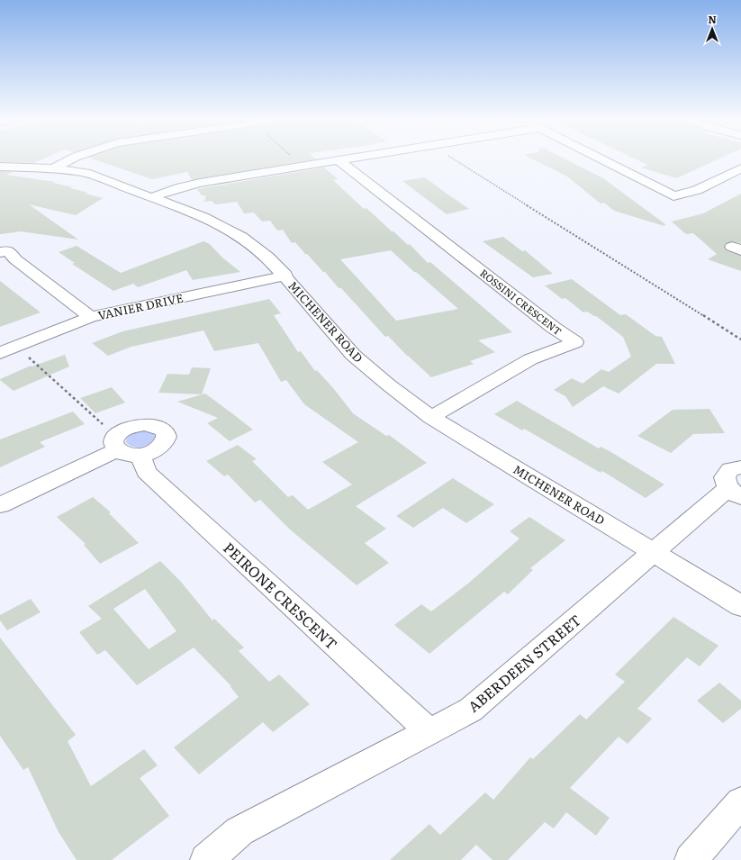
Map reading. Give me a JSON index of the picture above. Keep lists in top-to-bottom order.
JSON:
{
  "streets": {
    "street": [
      "ROSSINI CRESCENT",
      "VANIER DRIVE",
      "MICHENER ROAD",
      "PEIRONE CRESCENT",
      "ABERDEEN STREET"
    ]
  },
  "crossings": [
    ["ROSSINI CRESCENT", "MICHENER ROAD"],
    ["VANIER DRIVE", "MICHENER ROAD"],
    ["MICHENER ROAD", "ABERDEEN STREET"],
    ["PEIRONE CRESCENT", "ABERDEEN STREET"]
  ],
  "north": "top"
}
